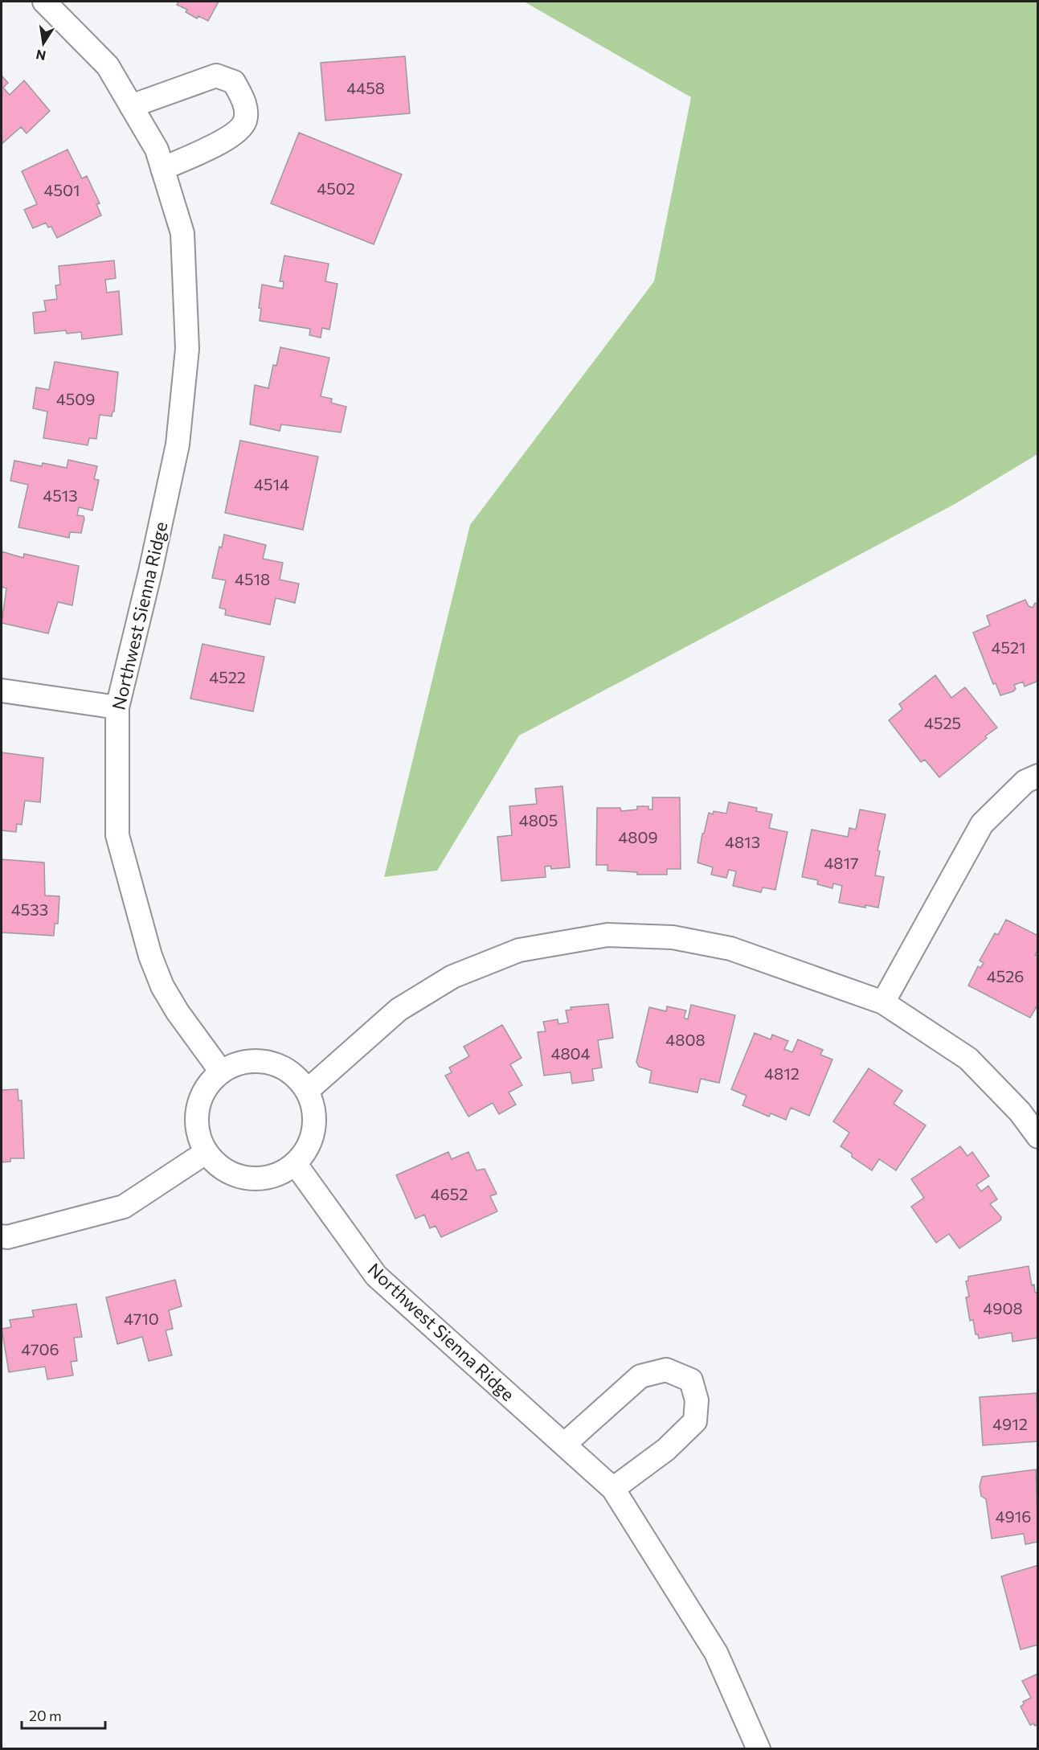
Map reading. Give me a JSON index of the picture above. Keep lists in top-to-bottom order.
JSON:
{
  "streets": {
    "street": ["Northwest Sienna Ridge"]
  },
  "house_numbers": [
    "4458",
    "4502",
    "4501",
    "4509",
    "4514",
    "4513",
    "4518",
    "4521",
    "4522",
    "4525",
    "4805",
    "4809",
    "4813",
    "4817",
    "4533",
    "4526",
    "4808",
    "4804",
    "4812",
    "4652",
    "4908",
    "4710",
    "4706",
    "4912",
    "4916"
  ],
  "scale_bar": "20 m",
  "north": "bottom"
}
